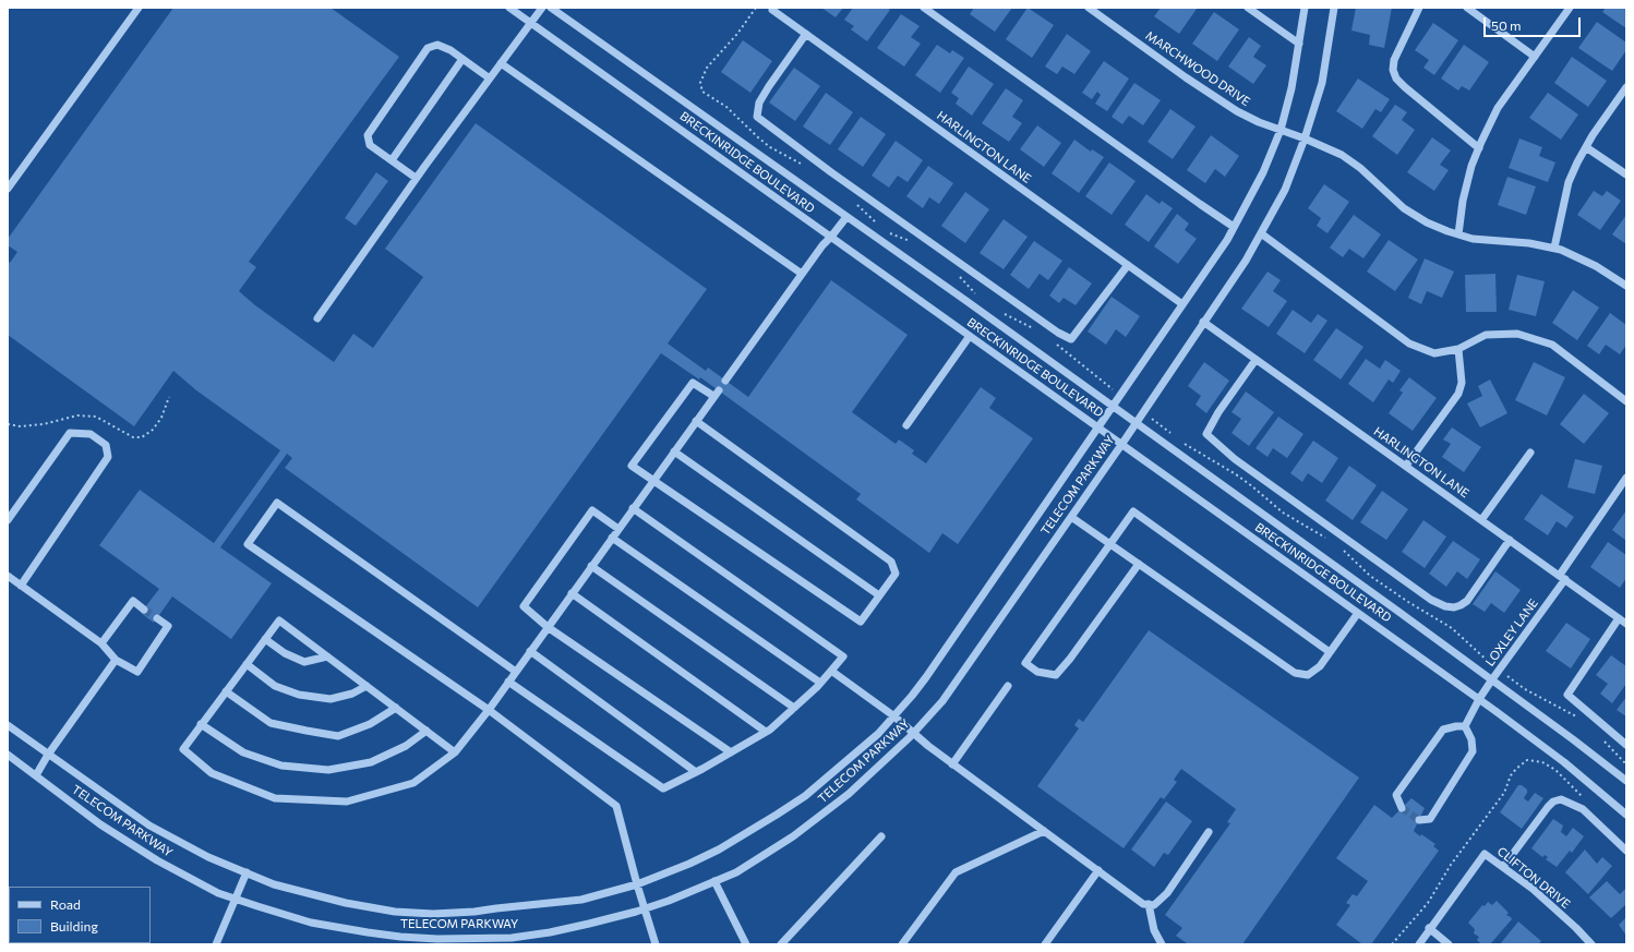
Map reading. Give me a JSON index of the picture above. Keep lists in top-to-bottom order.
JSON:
{
  "streets": {
    "street": [
      "MARCHWOOD DRIVE",
      "HARLINGTON LANE",
      "BRECKINRIDGE BOULEVARD",
      "TELECOM PARKWAY",
      "LOXLEY LANE",
      "CLIFTON DRIVE"
    ]
  },
  "crossings": [
    ["MARCHWOOD DRIVE", "TELECOM PARKWAY"],
    ["HARLINGTON LANE", "TELECOM PARKWAY"],
    ["HARLINGTON LANE", "LOXLEY LANE"],
    ["BRECKINRIDGE BOULEVARD", "TELECOM PARKWAY"],
    ["BRECKINRIDGE BOULEVARD", "LOXLEY LANE"]
  ],
  "legend": ["Road", "Building"],
  "scale_bar": "50 m"
}
